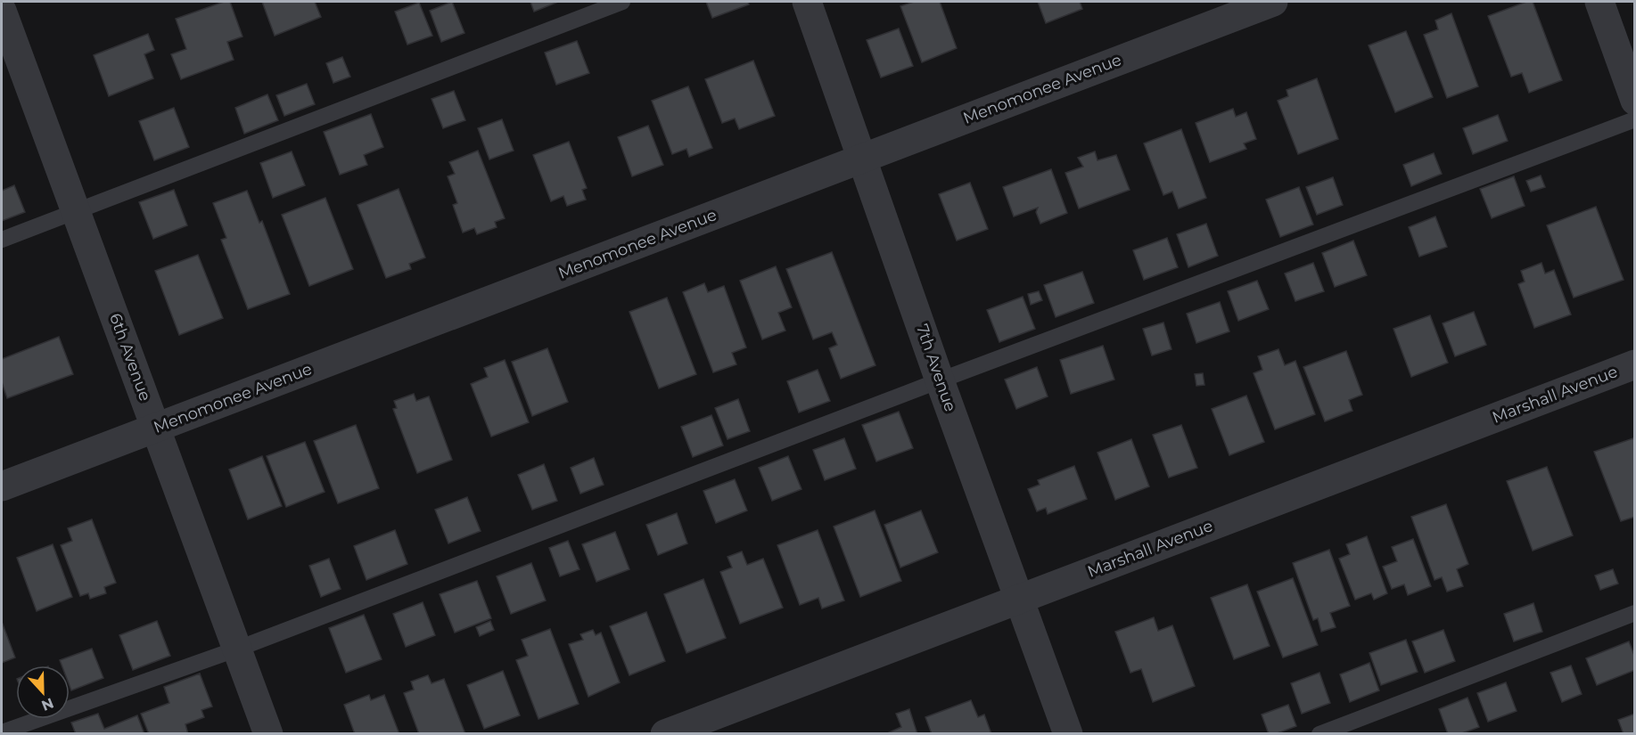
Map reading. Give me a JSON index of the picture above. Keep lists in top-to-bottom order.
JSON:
{
  "streets": {
    "street": [
      "Menomonee Avenue",
      "6th Avenue",
      "7th Avenue",
      "Marshall Avenue"
    ]
  },
  "crossings": [
    ["Menomonee Avenue", "6th Avenue"],
    ["Menomonee Avenue", "7th Avenue"],
    ["7th Avenue", "Marshall Avenue"]
  ],
  "north": "bottom"
}
